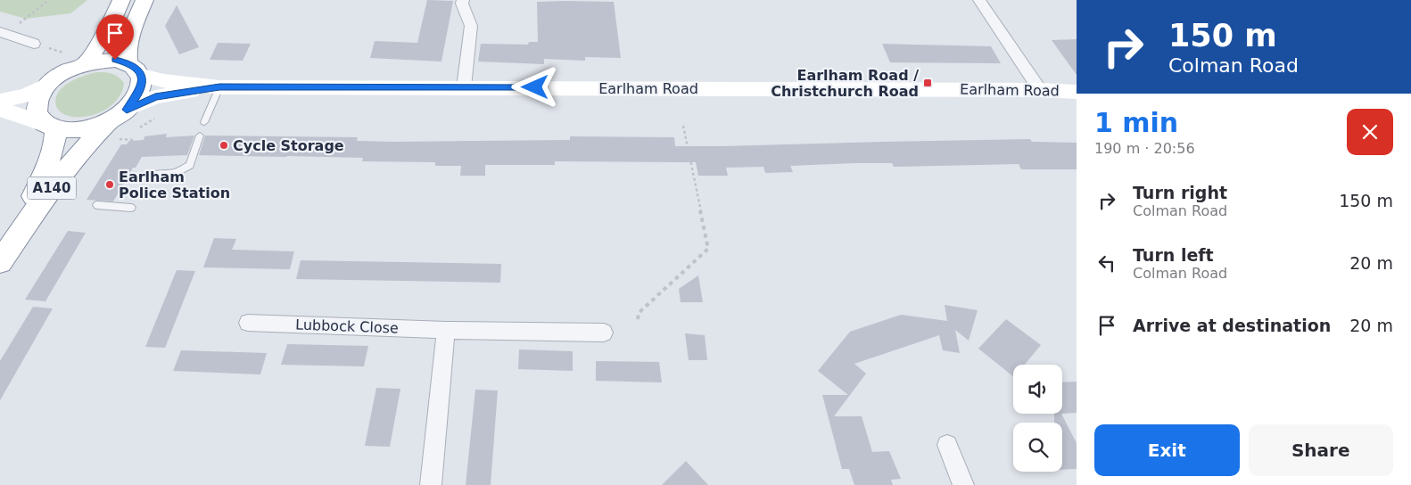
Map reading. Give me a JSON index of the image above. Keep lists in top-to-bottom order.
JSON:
{
  "streets": {
    "highway": ["A140"],
    "main road": ["Earlham Road"],
    "street": ["Lubbock Close"]
  },
  "crossings": [
    ["Earlham Road", "A140"]
  ],
  "places": {
    "transit": ["Earlham Road / Christchurch Road"],
    "other": ["Cycle Storage", "Earlham Police Station"]
  },
  "page": {
    "turn": ["150 m", "Colman Road"],
    "heading": ["1 min", "190 m · 20:56"],
    "list": [
      {
        "name": "Turn right",
        "note": "Colman Road",
        "value": "150 m"
      },
      {
        "name": "Turn left",
        "note": "Colman Road",
        "value": "20 m"
      },
      {
        "name": "Arrive at destination",
        "value": "20 m"
      }
    ],
    "buttons": ["Exit", "Share"]
  }
}
